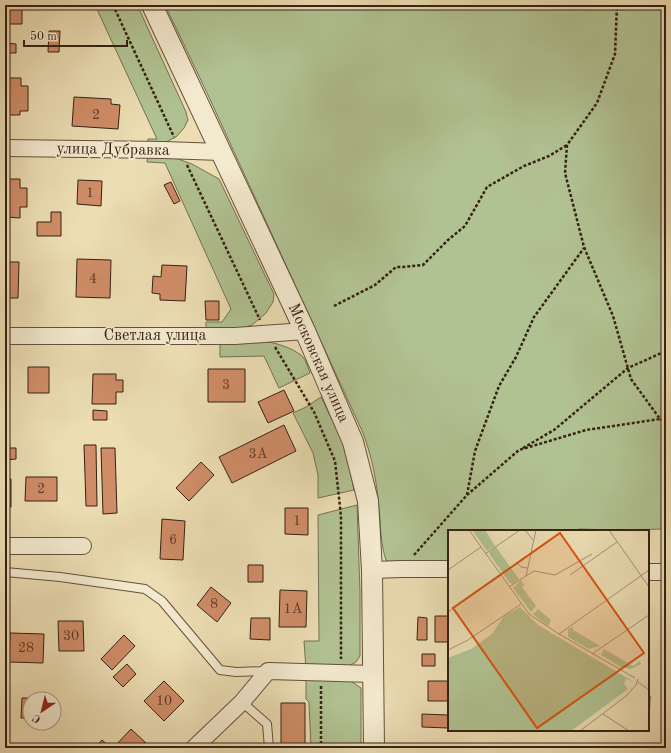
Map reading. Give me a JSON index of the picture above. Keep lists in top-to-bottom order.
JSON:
{
  "streets": {
    "street": ["улица Дубравка", "Светлая улица", "Московская улица"]
  },
  "crossings": [
    ["улица Дубравка", "Московская улица"],
    ["Светлая улица", "Московская улица"]
  ],
  "house_numbers": [
    "2",
    "1",
    "4",
    "3",
    "3А",
    "2",
    "1",
    "6",
    "8",
    "1А",
    "30",
    "28",
    "10"
  ],
  "scale_bar": "50 m",
  "north": "bottom left"
}
